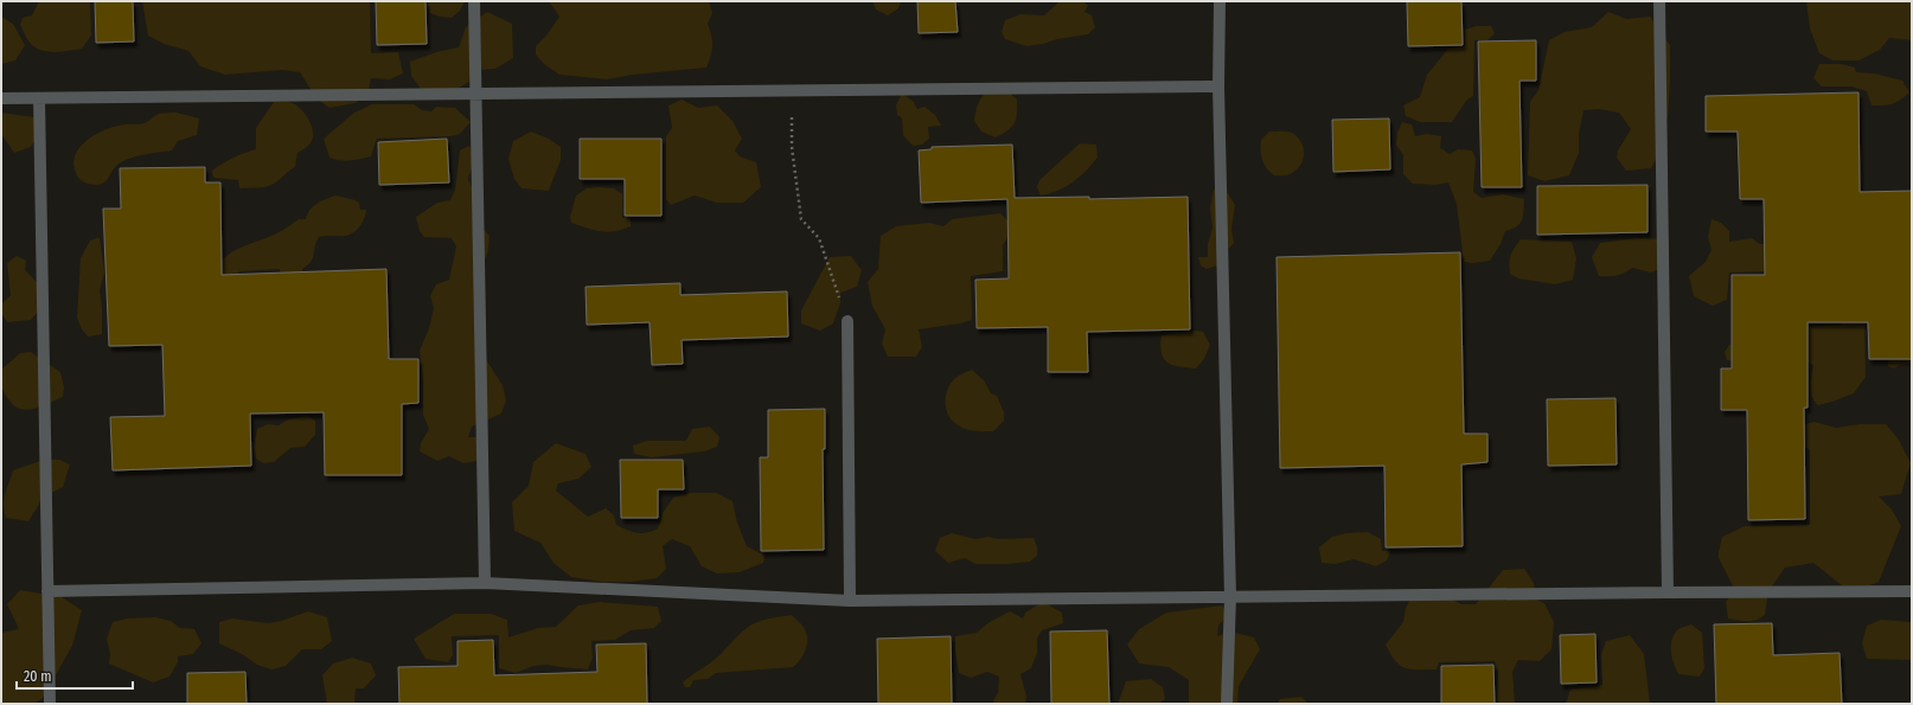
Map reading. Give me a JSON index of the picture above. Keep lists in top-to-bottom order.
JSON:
{
  "scale_bar": "20 m"
}
